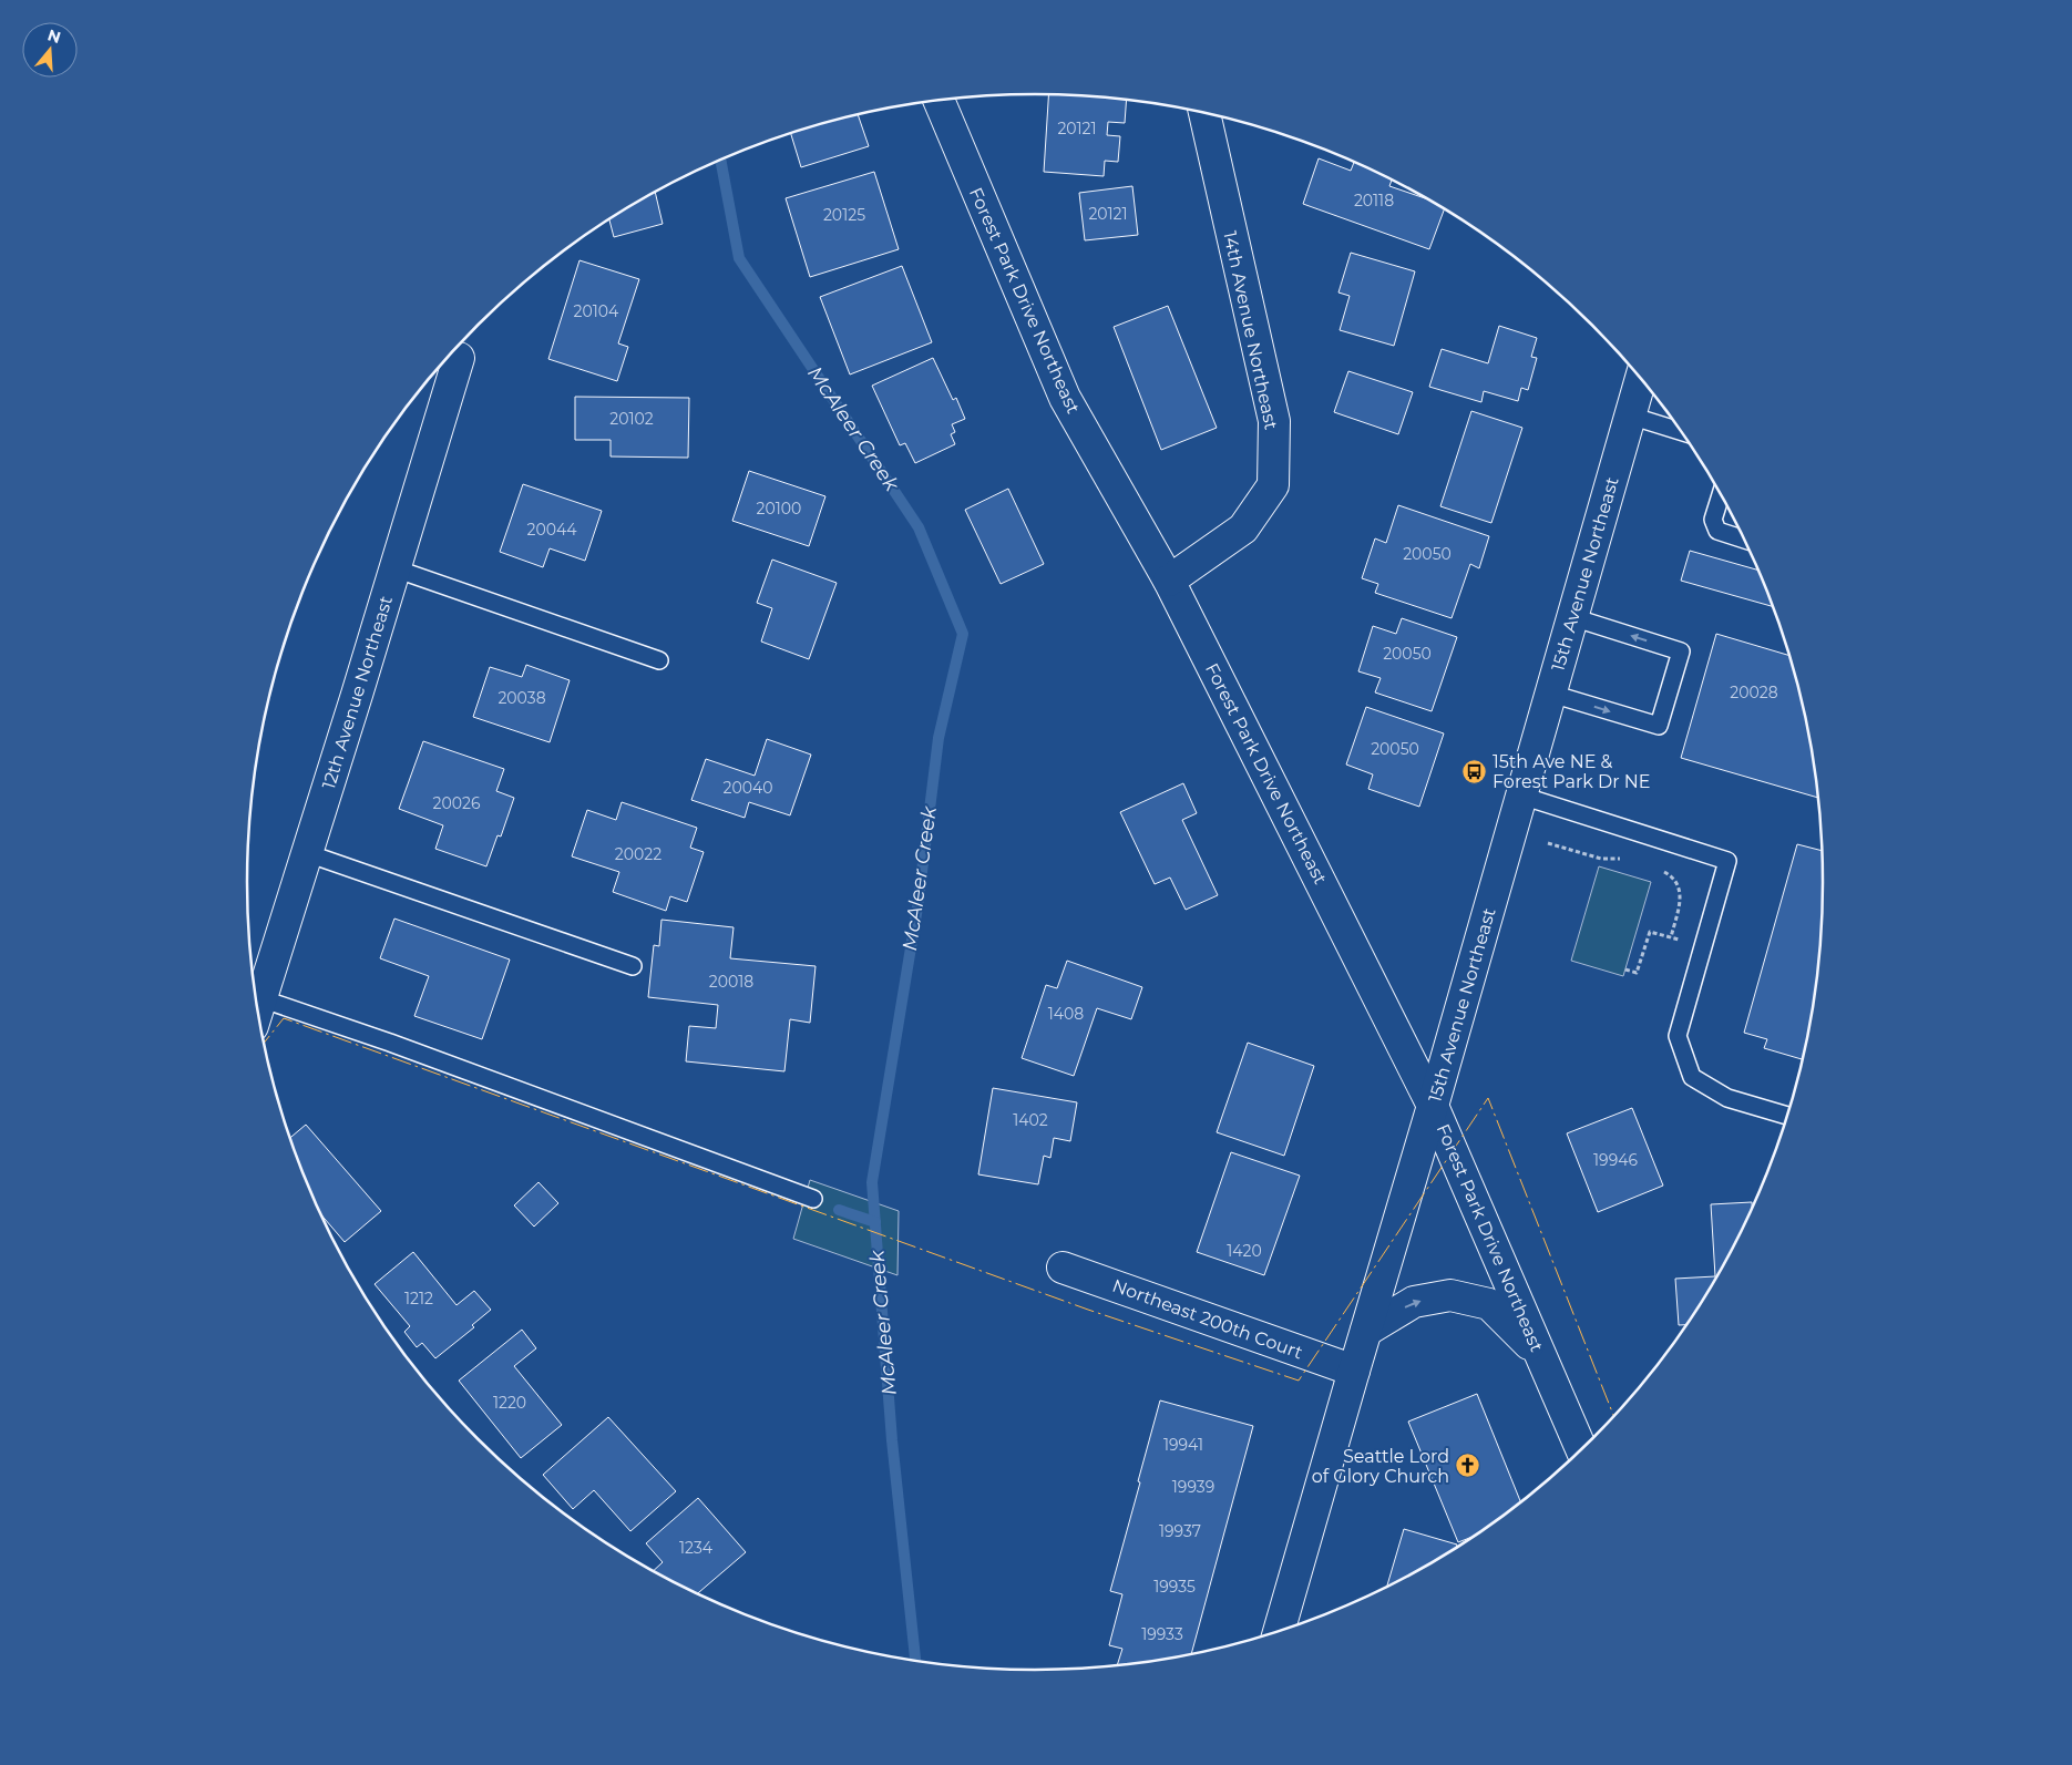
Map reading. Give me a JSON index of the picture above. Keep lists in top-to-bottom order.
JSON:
{
  "streets": {
    "street": [
      "Forest Park Drive Northeast",
      "14th Avenue Northeast",
      "15th Avenue Northeast",
      "12th Avenue Northeast",
      "Northeast 200th Court"
    ]
  },
  "crossings": [
    ["Forest Park Drive Northeast", "14th Avenue Northeast"],
    ["Forest Park Drive Northeast", "15th Avenue Northeast"],
    ["15th Avenue Northeast", "Northeast 200th Court"]
  ],
  "water": ["McAleer Creek"],
  "places": {
    "bus stop": ["15th Ave NE & Forest Park Dr NE"],
    "church": ["Seattle Lord of Glory Church"]
  },
  "house_numbers": [
    "20121",
    "20118",
    "20121",
    "20125",
    "20104",
    "20102",
    "20100",
    "20044",
    "20050",
    "20050",
    "20028",
    "20038",
    "20050",
    "20040",
    "20026",
    "20022",
    "20018",
    "1408",
    "1402",
    "19946",
    "1420",
    "1212",
    "1220",
    "19941",
    "19939",
    "19937",
    "1234",
    "19935",
    "19933"
  ],
  "north": "top"
}
